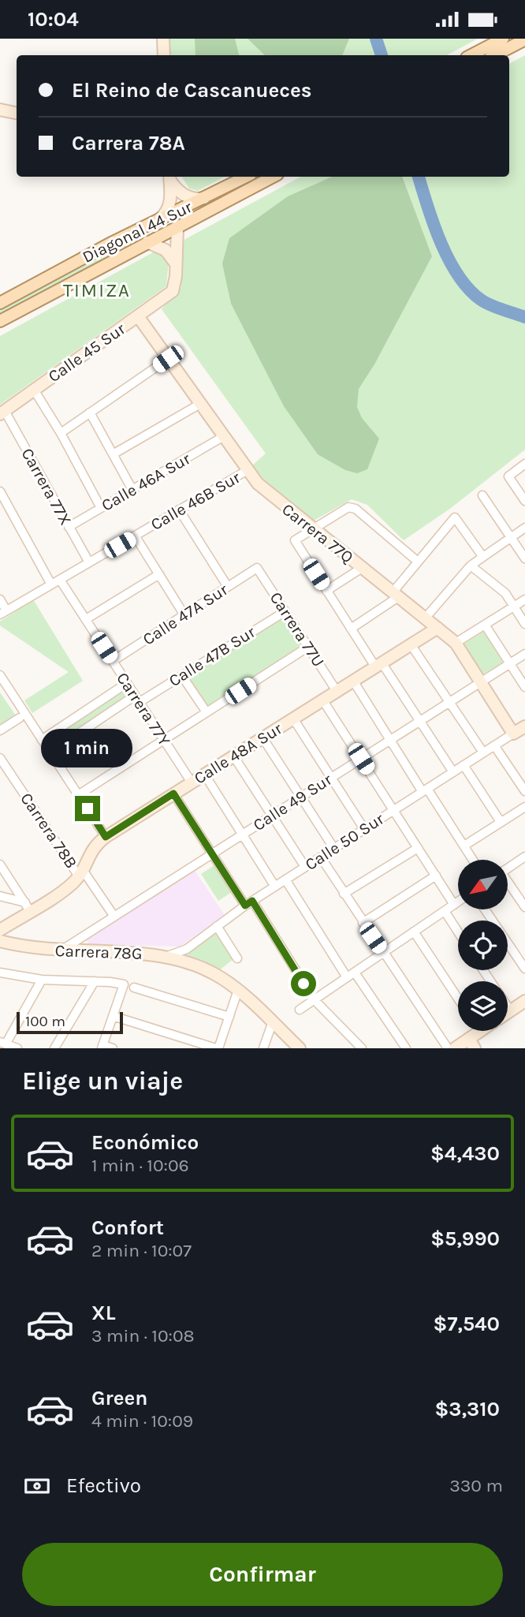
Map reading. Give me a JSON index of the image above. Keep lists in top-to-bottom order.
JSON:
{
  "streets": {
    "main road": ["Diagonal 44 Sur"],
    "street": [
      "Calle 45 Sur",
      "Calle 46A Sur",
      "Carrera 77X",
      "Calle 46B Sur",
      "Carrera 77Q",
      "Calle 47A Sur",
      "Carrera 77U",
      "Calle 47B Sur",
      "Carrera 77Y",
      "Calle 48A Sur",
      "Calle 49 Sur",
      "Carrera 78B",
      "Calle 50 Sur",
      "Carrera 78G"
    ]
  },
  "crossings": [
    ["Calle 45 Sur", "Carrera 77X"],
    ["Calle 45 Sur", "Carrera 77Q"],
    ["Calle 46A Sur", "Carrera 77X"],
    ["Calle 46A Sur", "Carrera 77Q"],
    ["Carrera 77X", "Calle 46B Sur"],
    ["Calle 46B Sur", "Carrera 77Q"],
    ["Calle 46B Sur", "Carrera 77Y"],
    ["Carrera 77Q", "Calle 48A Sur"],
    ["Carrera 77Q", "Calle 49 Sur"],
    ["Carrera 77Q", "Calle 50 Sur"],
    ["Calle 47A Sur", "Carrera 77U"],
    ["Calle 47A Sur", "Carrera 77Y"],
    ["Carrera 77U", "Calle 47B Sur"],
    ["Carrera 77U", "Calle 48A Sur"],
    ["Calle 47B Sur", "Carrera 77Y"],
    ["Carrera 77Y", "Calle 48A Sur"],
    ["Calle 48A Sur", "Carrera 78B"],
    ["Calle 49 Sur", "Carrera 78B"],
    ["Calle 49 Sur", "Carrera 78G"],
    ["Calle 50 Sur", "Carrera 78G"]
  ],
  "districts": ["TIMIZA"],
  "scale_bar": "100 m",
  "north": "bottom left",
  "page": {
    "status": "10:04",
    "banner": ["El Reino de Cascanueces", "Carrera 78A"],
    "bubble": "1 min",
    "scale": "100 m",
    "heading": "Elige un viaje",
    "list": [
      {
        "name": "Económico",
        "note": "1 min · 10:06",
        "value": "$4,430"
      },
      {
        "name": "Confort",
        "note": "2 min · 10:07",
        "value": "$5,990"
      },
      {
        "name": "XL",
        "note": "3 min · 10:08",
        "value": "$7,540"
      },
      {
        "name": "Green",
        "note": "4 min · 10:09",
        "value": "$3,310"
      }
    ],
    "pay": ["Efectivo", "330 m"],
    "buttons": "Confirmar"
  }
}
